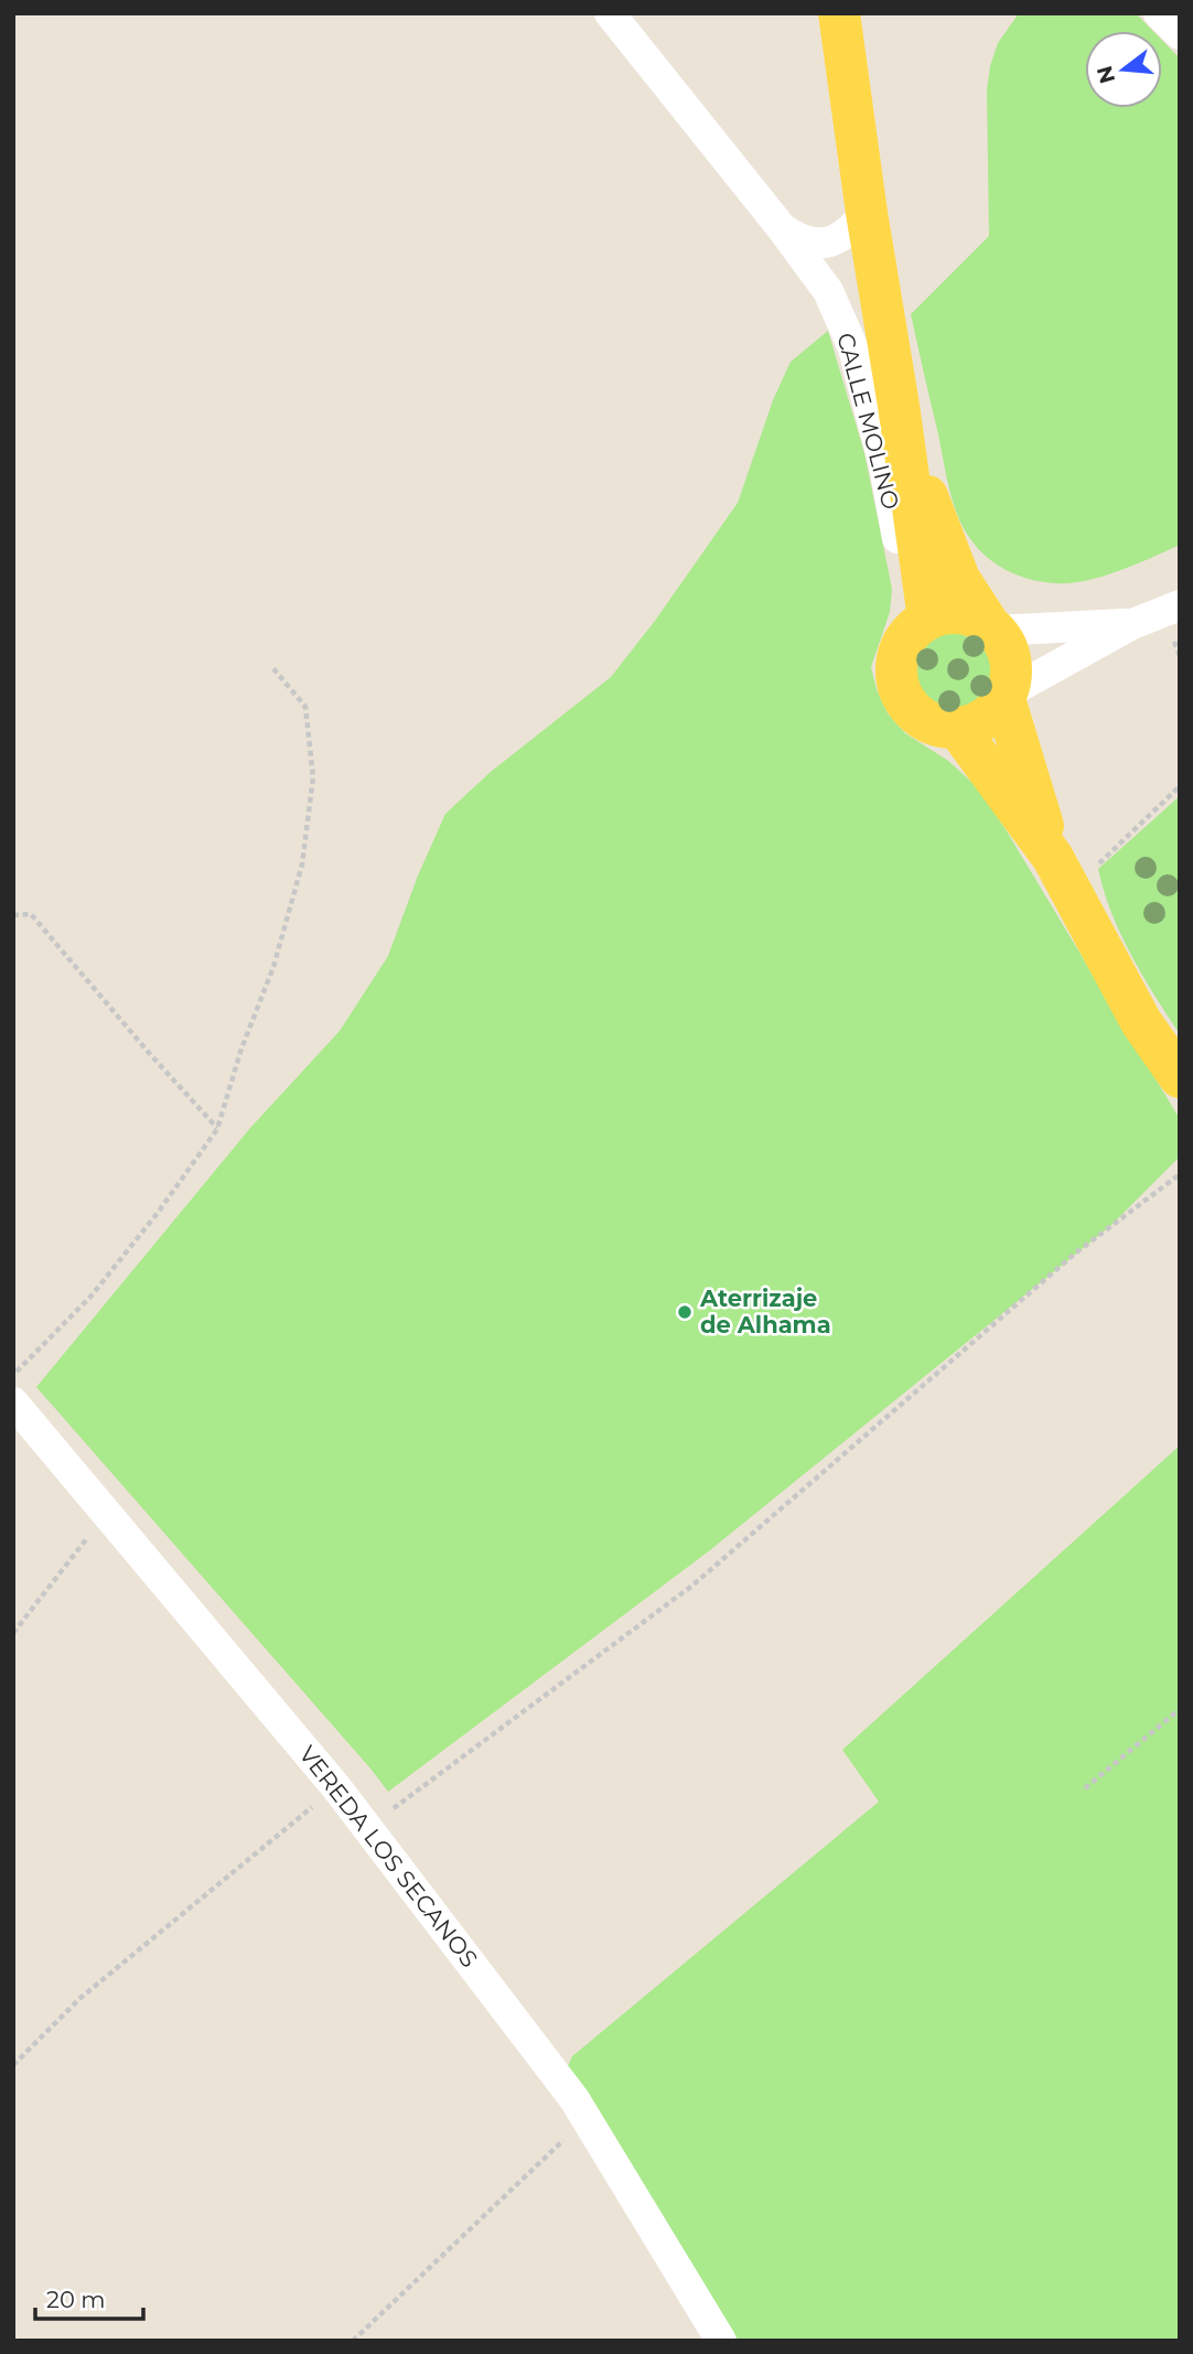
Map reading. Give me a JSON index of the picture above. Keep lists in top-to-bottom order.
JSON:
{
  "streets": {
    "street": ["CALLE MOLINO", "VEREDA LOS SECANOS"]
  },
  "places": ["Aterrizaje de Alhama"],
  "scale_bar": "20 m",
  "north": "left"
}
